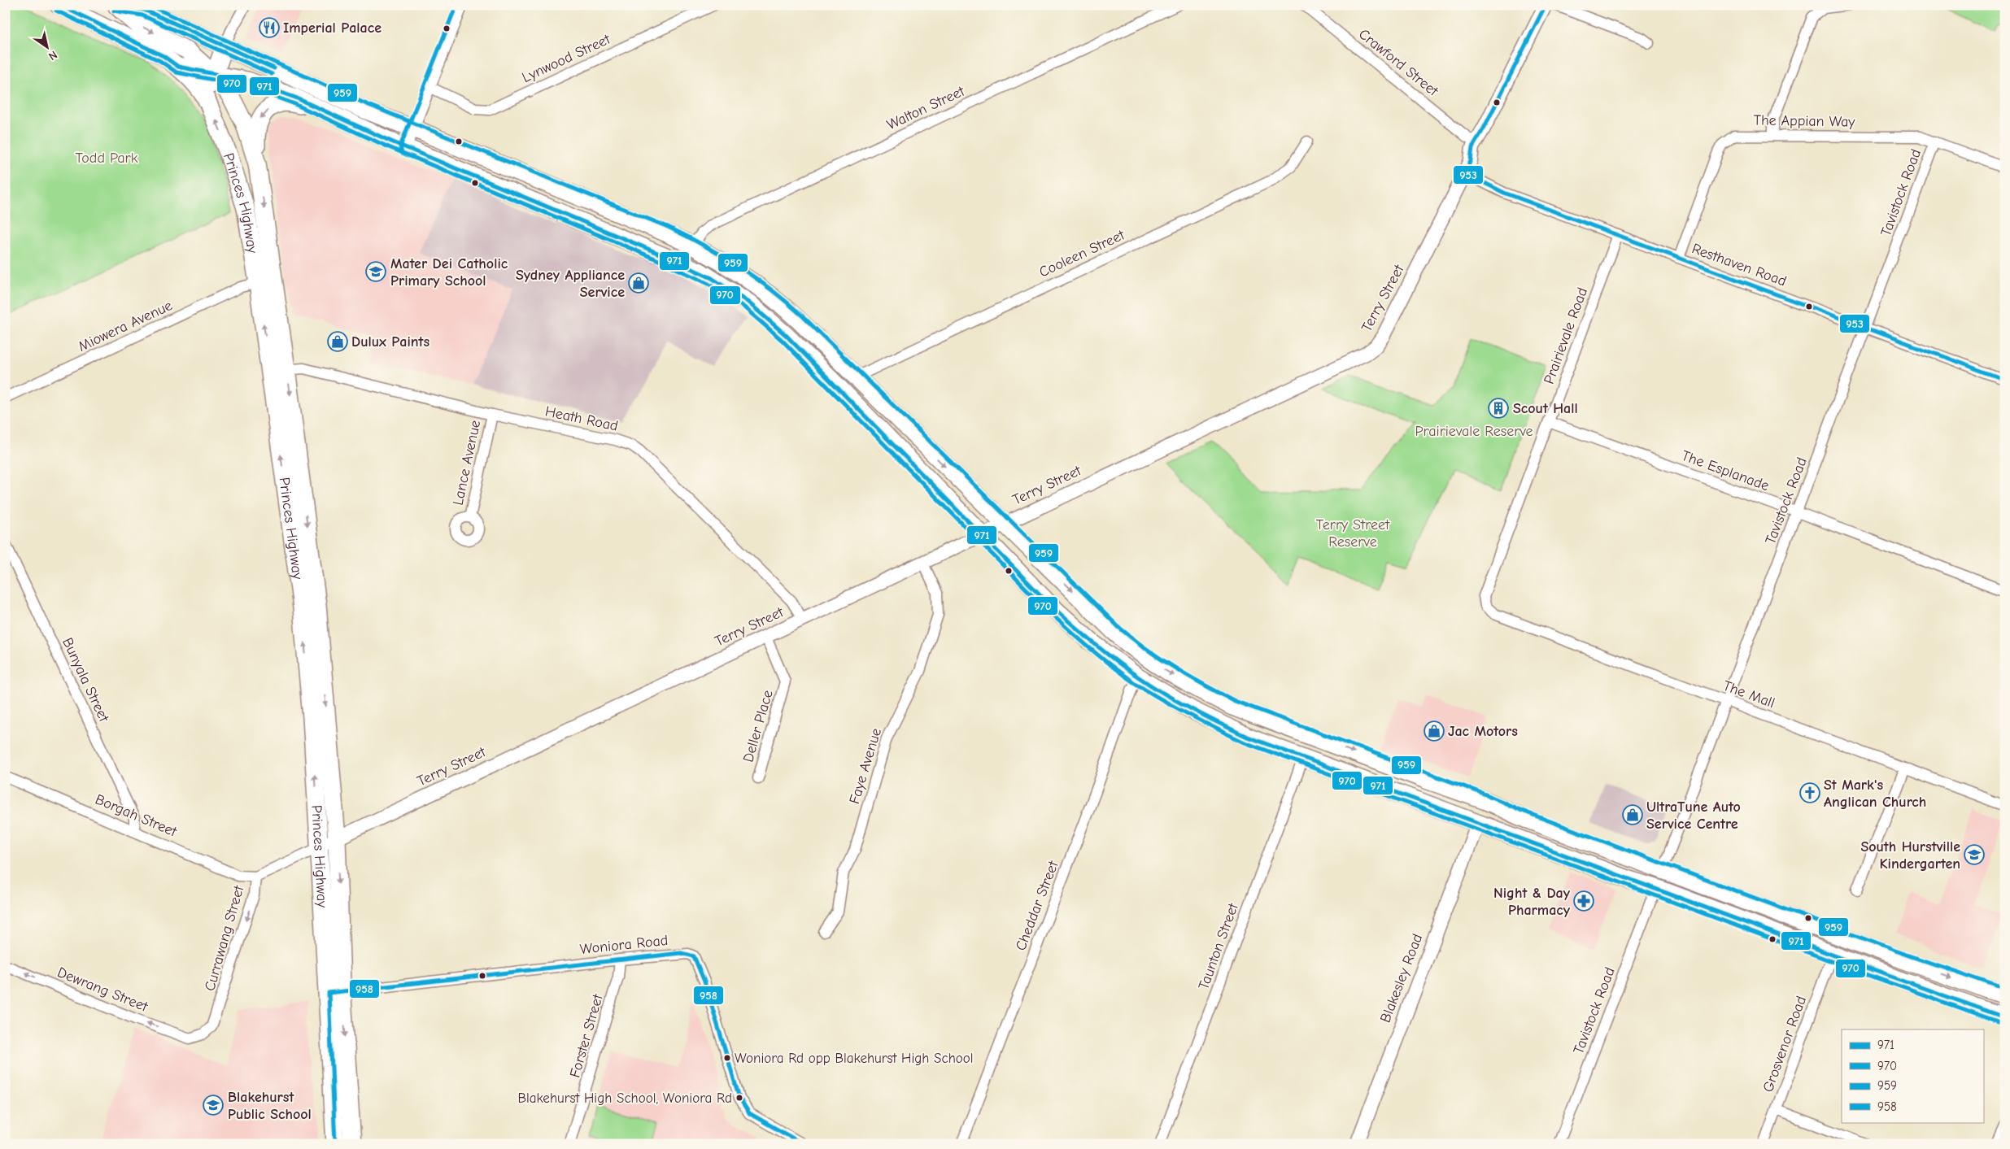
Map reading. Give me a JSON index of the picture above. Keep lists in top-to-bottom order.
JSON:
{
  "streets": {
    "highway": ["Princes Highway"],
    "street": [
      "Lynwood Street",
      "Crawford Street",
      "Walton Street",
      "The Appian Way",
      "Tavistock Road",
      "Cooleen Street",
      "Resthaven Road",
      "Terry Street",
      "Miowera Avenue",
      "Prairievale Road",
      "Heath Road",
      "Lance Avenue",
      "The Esplanade",
      "Bunyala Street",
      "The Mall",
      "Deller Place",
      "Faye Avenue",
      "Borgah Street",
      "Cheddar Street",
      "Currawang Street",
      "Woniora Road",
      "Taunton Street",
      "Blakesley Road",
      "Dewrang Street",
      "Forster Street",
      "Grosvenor Road"
    ]
  },
  "crossings": [
    ["Crawford Street", "Terry Street"],
    ["The Appian Way", "Tavistock Road"],
    ["The Appian Way", "Resthaven Road"],
    ["Tavistock Road", "Resthaven Road"],
    ["Tavistock Road", "The Esplanade"],
    ["Tavistock Road", "The Mall"],
    ["Princes Highway", "Terry Street"],
    ["Princes Highway", "Miowera Avenue"],
    ["Princes Highway", "Heath Road"],
    ["Princes Highway", "Currawang Street"],
    ["Princes Highway", "Woniora Road"],
    ["Resthaven Road", "Terry Street"],
    ["Resthaven Road", "Prairievale Road"],
    ["Terry Street", "Heath Road"],
    ["Terry Street", "Deller Place"],
    ["Terry Street", "Faye Avenue"],
    ["Terry Street", "Currawang Street"],
    ["Prairievale Road", "The Esplanade"],
    ["Prairievale Road", "The Mall"],
    ["Heath Road", "Lance Avenue"],
    ["Bunyala Street", "Borgah Street"],
    ["Borgah Street", "Currawang Street"],
    ["Currawang Street", "Dewrang Street"],
    ["Woniora Road", "Forster Street"]
  ],
  "one_way": ["Currawang Street", "Dewrang Street"],
  "parks": ["Todd Park", "Prairievale Reserve", "Terry Street Reserve"],
  "places": {
    "restaurant": ["Imperial Palace"],
    "school or university": ["Mater Dei Catholic Primary School", "South Hurstville Kindergarten", "Blakehurst Public School"],
    "shop": [
      "Sydney Appliance Service",
      "Dulux Paints",
      "Jac Motors",
      "UltraTune Auto Service Centre"
    ],
    "building": ["Scout Hall"],
    "church": ["St Mark's Anglican Church"],
    "pharmacy": ["Night & Day Pharmacy"],
    "other": ["Woniora Rd opp Blakehurst High School", "Blakehurst High School, Woniora Rd"]
  },
  "lines": [
    "transit line 971",
    "transit line 959",
    "transit line 953",
    "transit line 970",
    "transit line 958"
  ],
  "legend": [
    "971",
    "970",
    "959",
    "958"
  ],
  "north": "bottom right"
}
